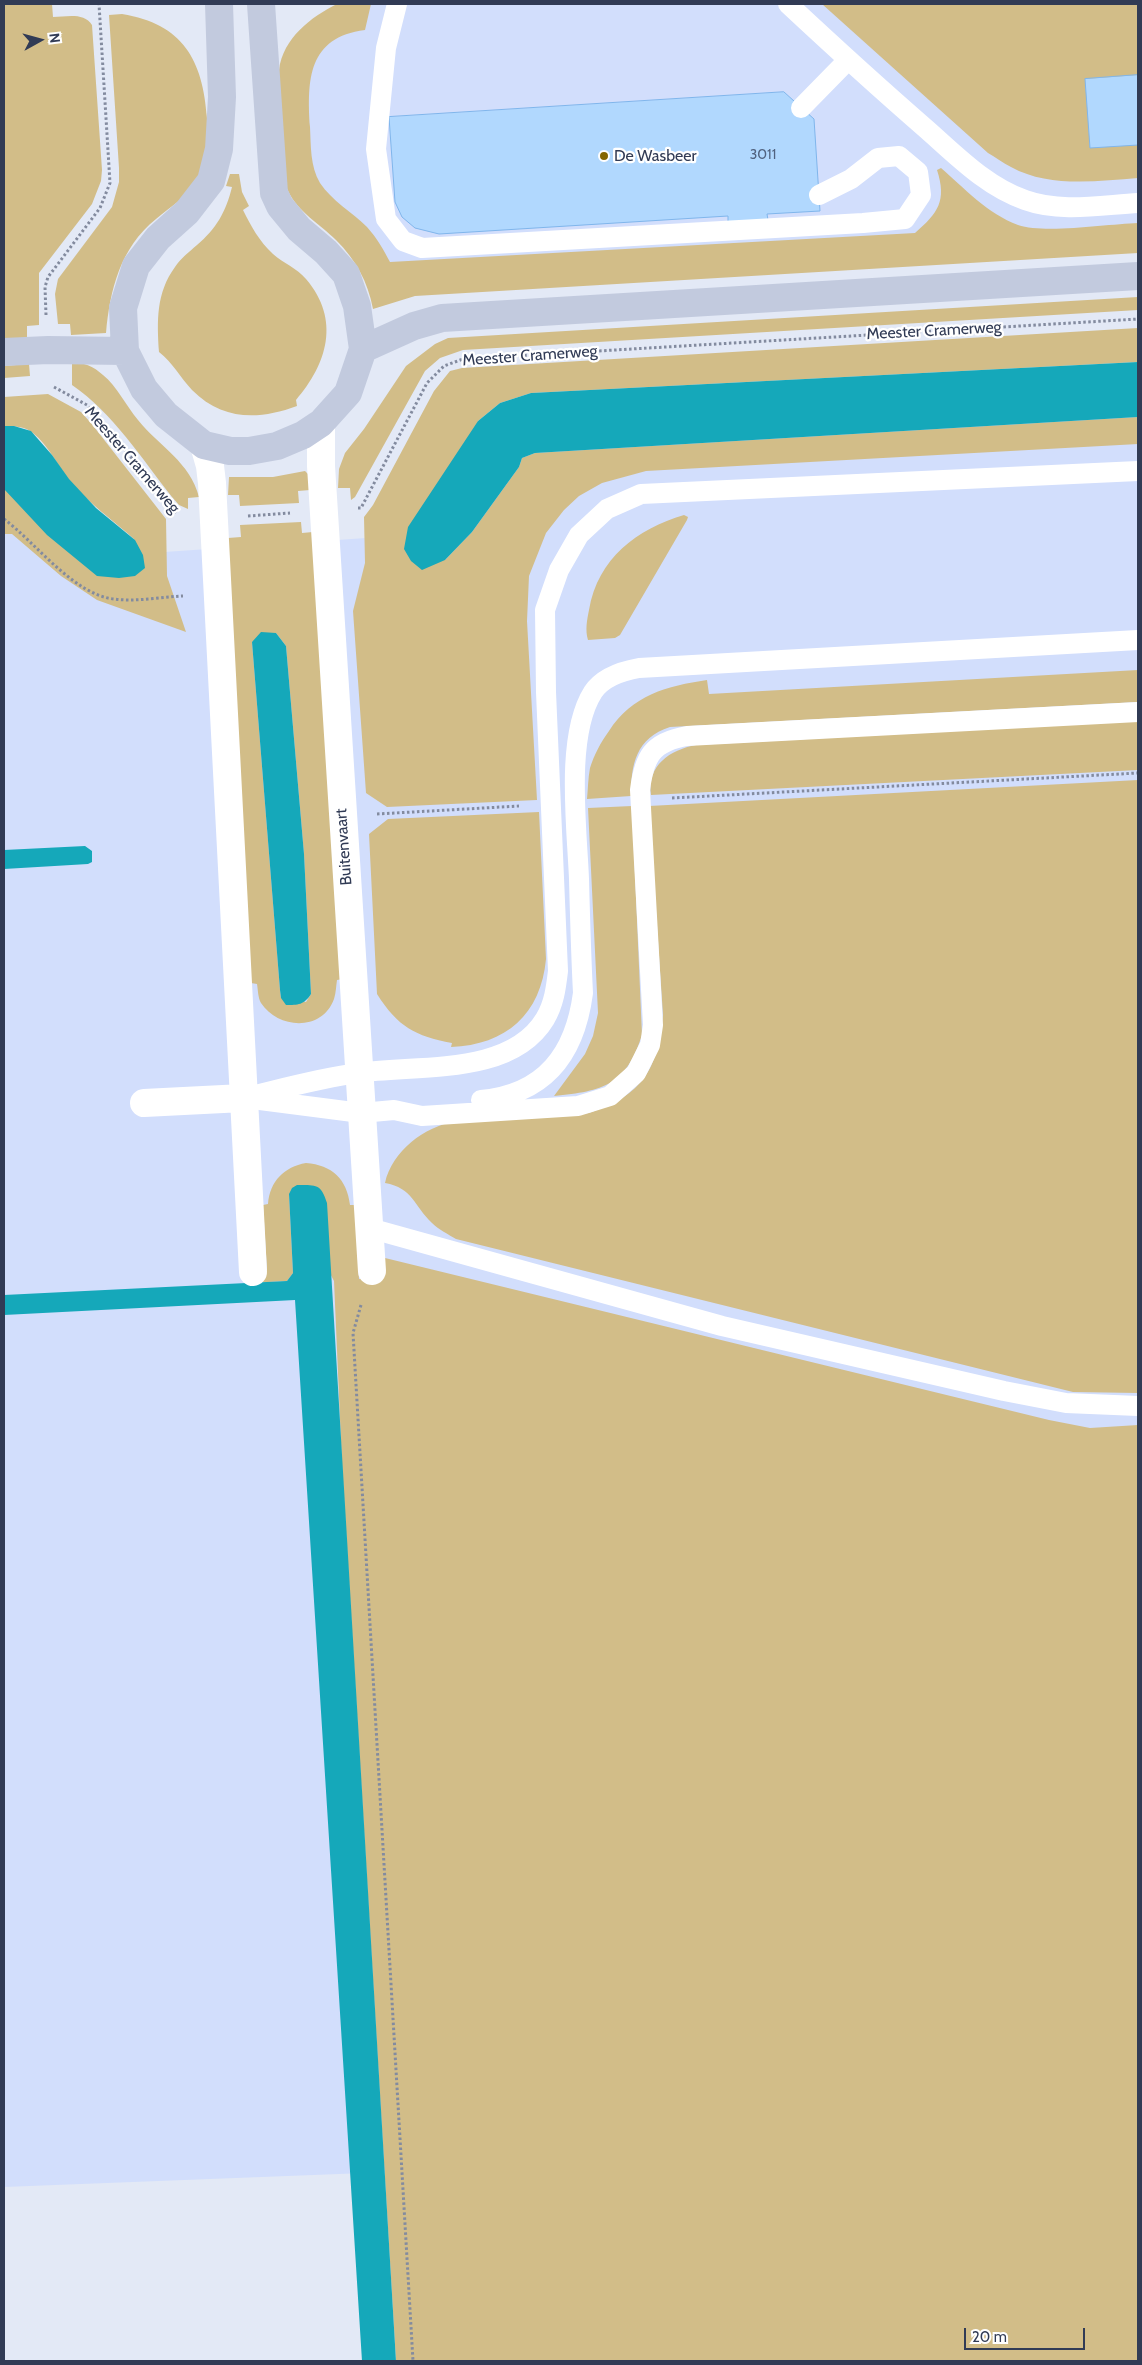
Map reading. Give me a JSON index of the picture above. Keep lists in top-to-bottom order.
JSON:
{
  "streets": {
    "street": ["Buitenvaart"],
    "path": ["Meester Cramerweg"]
  },
  "crossings": [
    ["Meester Cramerweg", "Buitenvaart"]
  ],
  "places": ["De Wasbeer"],
  "house_numbers": ["3011"],
  "scale_bar": "20 m",
  "north": "right"
}
